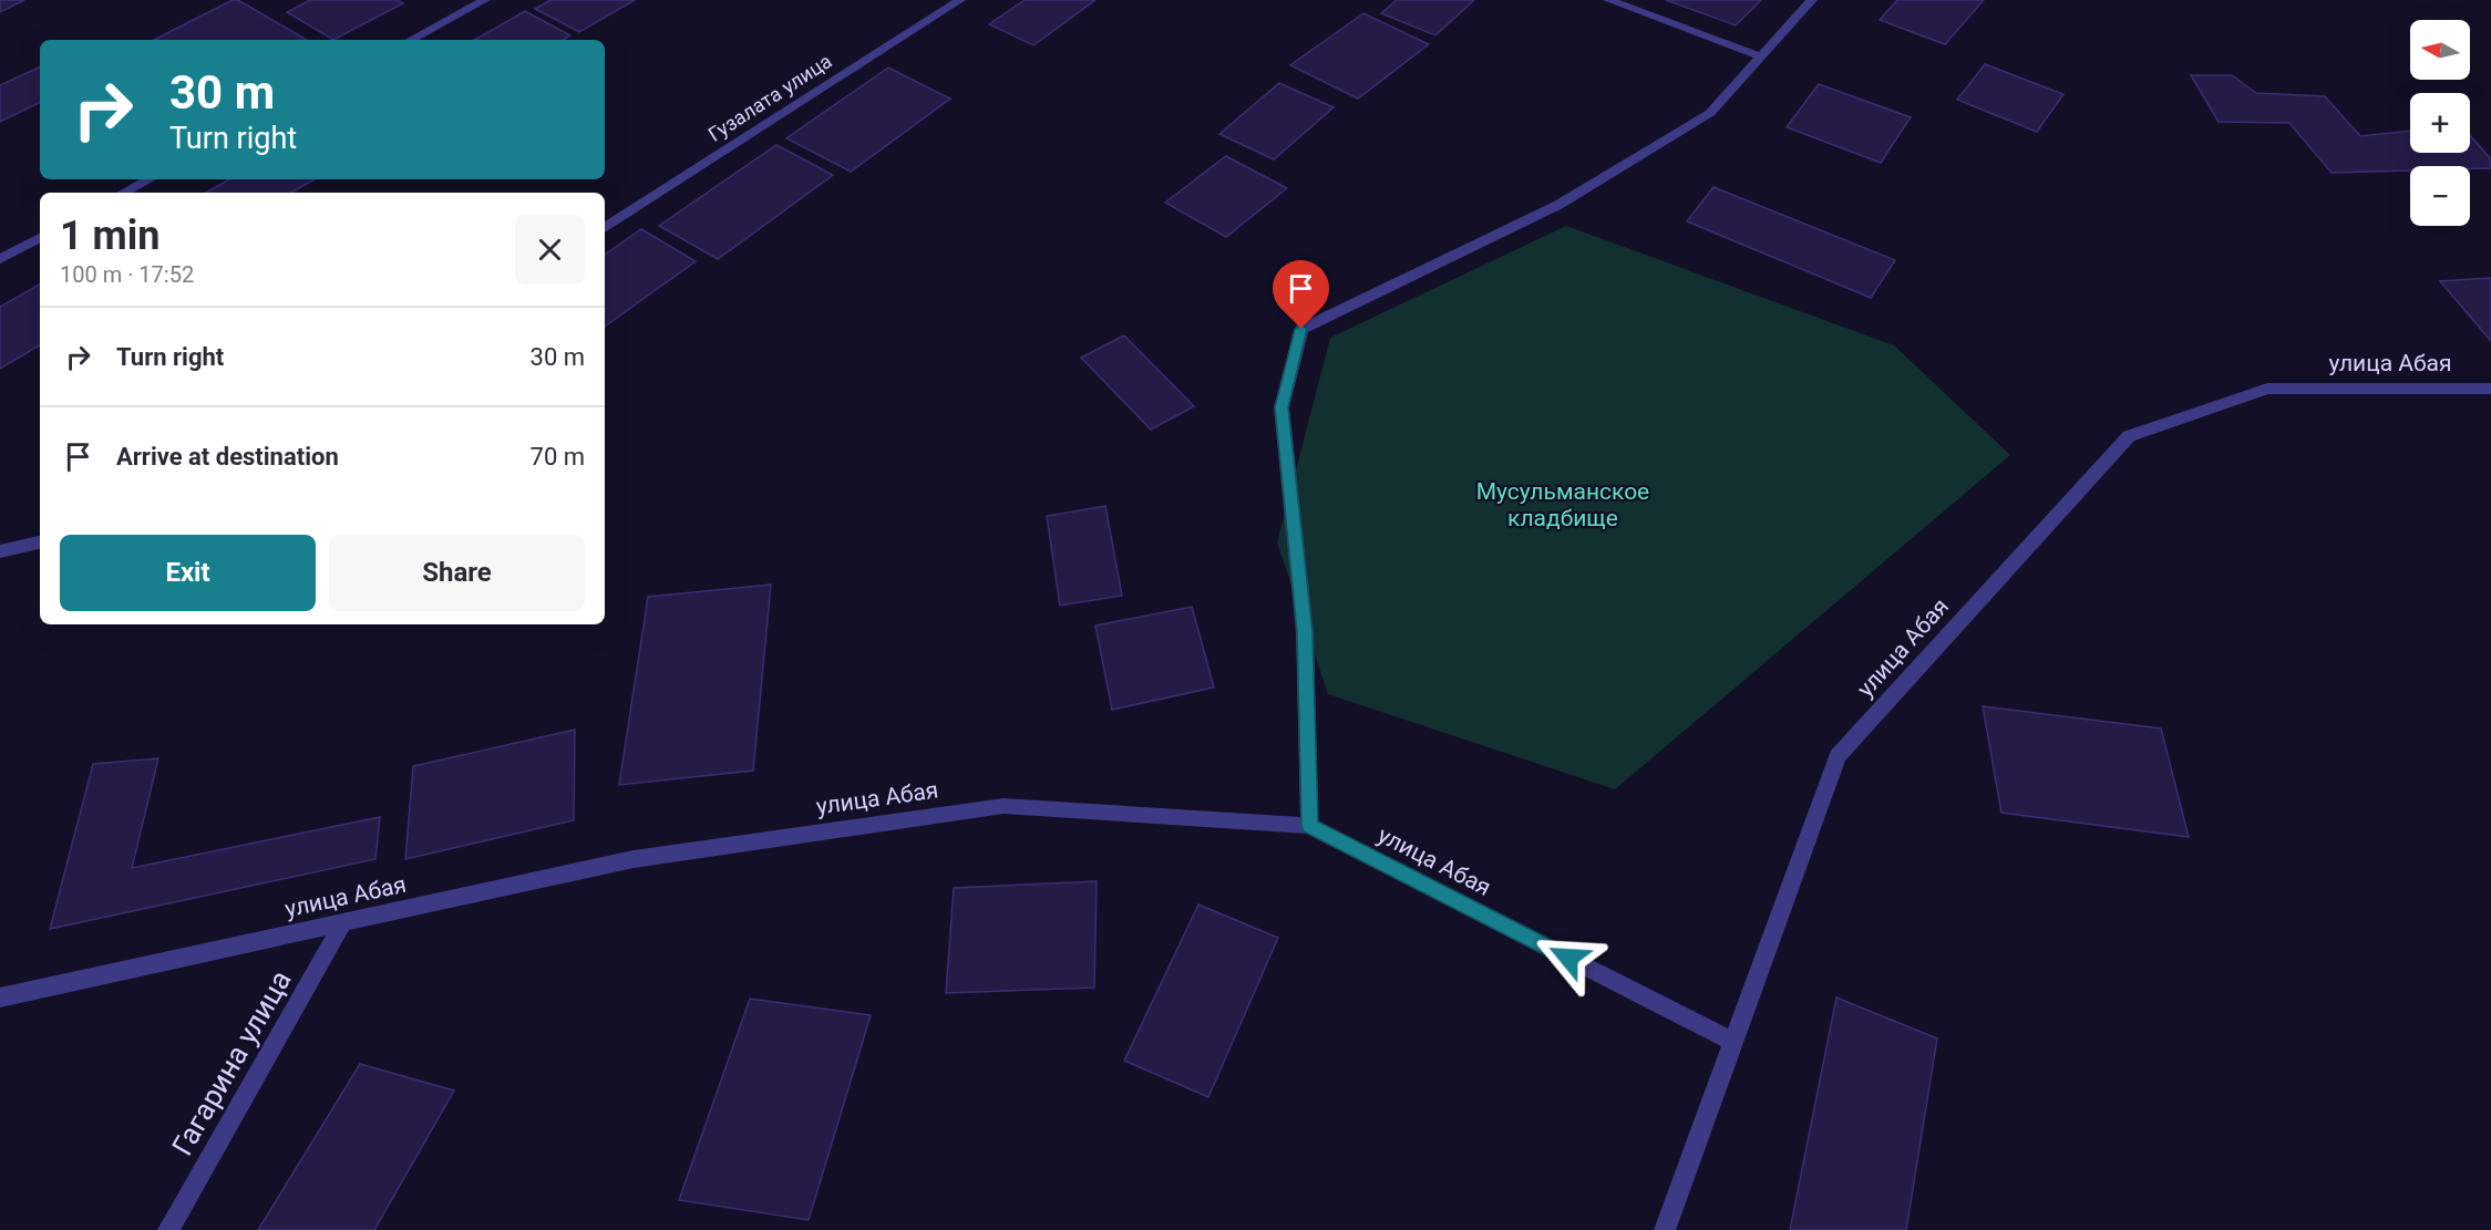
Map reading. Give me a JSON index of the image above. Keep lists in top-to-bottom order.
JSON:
{
  "streets": {
    "street": ["Гузалата улица", "улица Абая", "Гагарина улица"]
  },
  "crossings": [
    ["улица Абая", "Гагарина улица"]
  ],
  "parks": ["Мусульманское кладбище"],
  "north": "left",
  "page": {
    "map_buttons": ["+", "−"],
    "turn": ["30 m", "Turn right"],
    "heading": ["1 min", "100 m · 17:52"],
    "list": [
      {
        "name": "Turn right",
        "value": "30 m"
      },
      {
        "name": "Arrive at destination",
        "value": "70 m"
      }
    ],
    "buttons": ["Exit", "Share"]
  }
}
